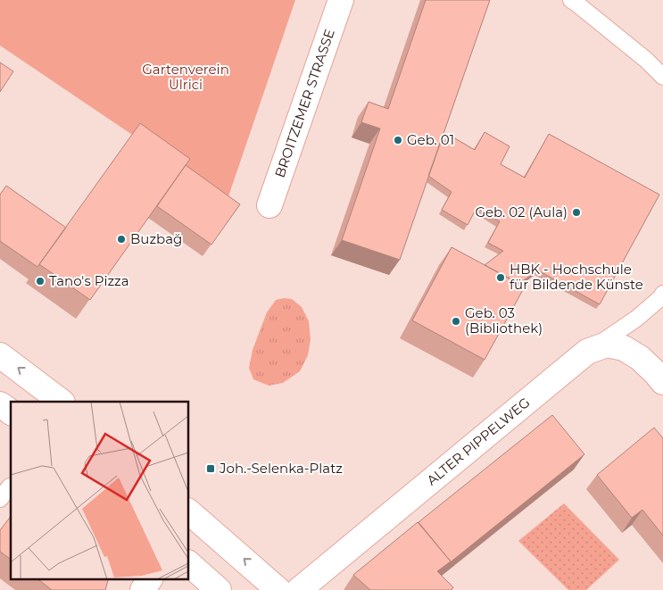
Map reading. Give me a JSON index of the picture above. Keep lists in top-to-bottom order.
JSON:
{
  "streets": {
    "street": ["BROITZEMER STRASSE", "ALTER PIPPELWEG"]
  },
  "parks": ["Gartenverein Ulrici"],
  "places": {
    "other": [
      "Geb. 01",
      "Geb. 02 (Aula)",
      "Buzbağ",
      "HBK - Hochschule für Bildende Künste",
      "Tano's Pizza",
      "Geb. 03 (Bibliothek)"
    ],
    "transit": ["Joh.-Selenka-Platz"]
  }
}
